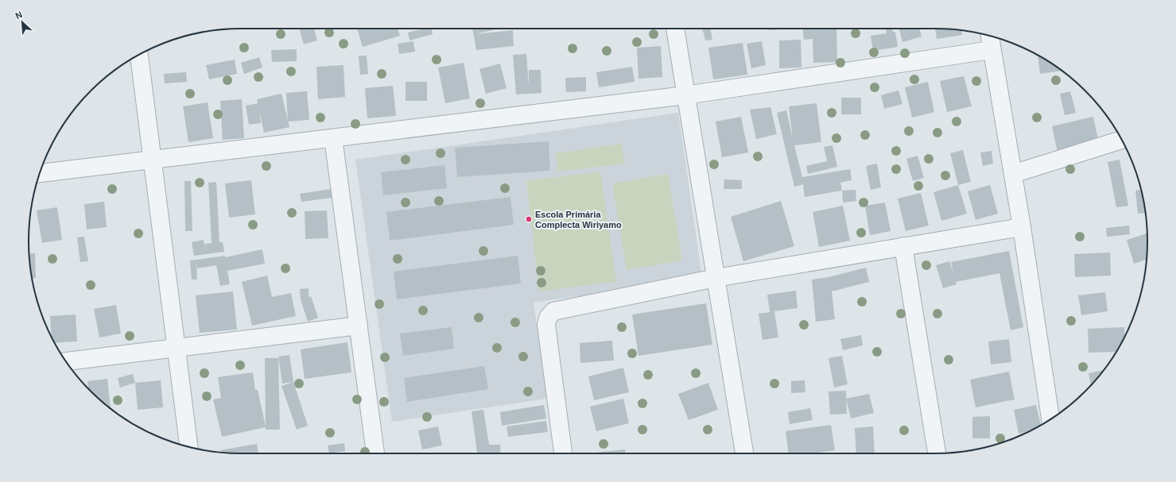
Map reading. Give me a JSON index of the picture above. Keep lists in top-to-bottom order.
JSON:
{
  "places": ["Escola Primária Complecta Wiriyamo"],
  "north": "top left"
}
